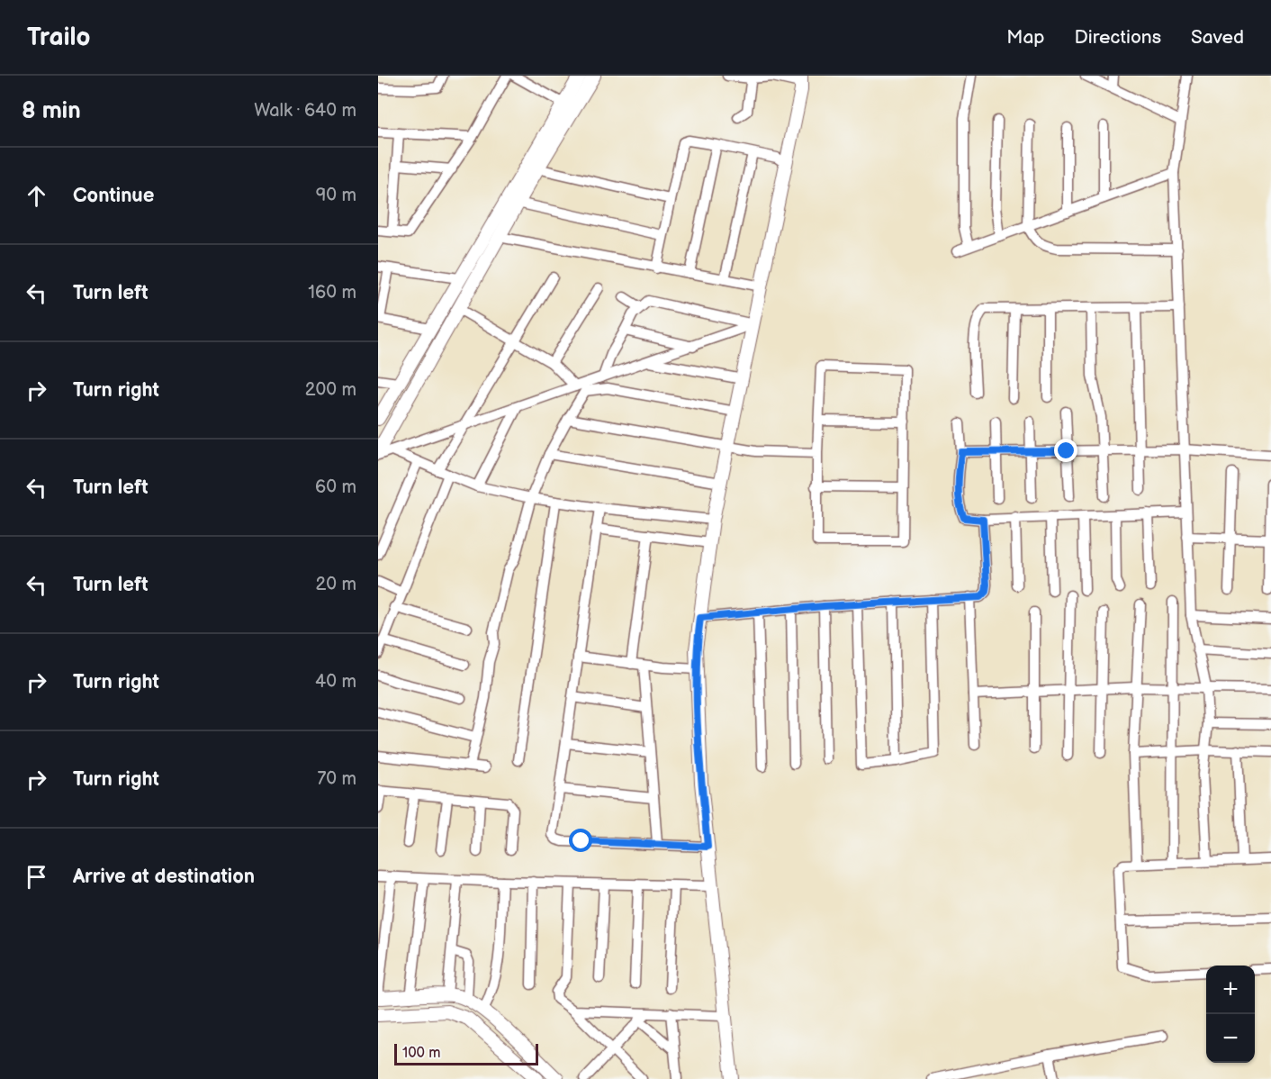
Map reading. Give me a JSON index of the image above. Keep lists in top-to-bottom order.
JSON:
{
  "scale_bar": "100 m",
  "page": {
    "header": "Trailo",
    "nav": ["Map", "Directions", "Saved"],
    "heading": ["8 min", "Walk · 640 m"],
    "list": [
      ["Continue", "90 m"],
      ["Turn left", "160 m"],
      ["Turn right", "200 m"],
      ["Turn left", "60 m"],
      ["Turn left", "20 m"],
      ["Turn right", "40 m"],
      ["Turn right", "70 m"],
      "Arrive at destination"
    ],
    "map_buttons": ["+", "−"],
    "scale": "100 m"
  }
}
